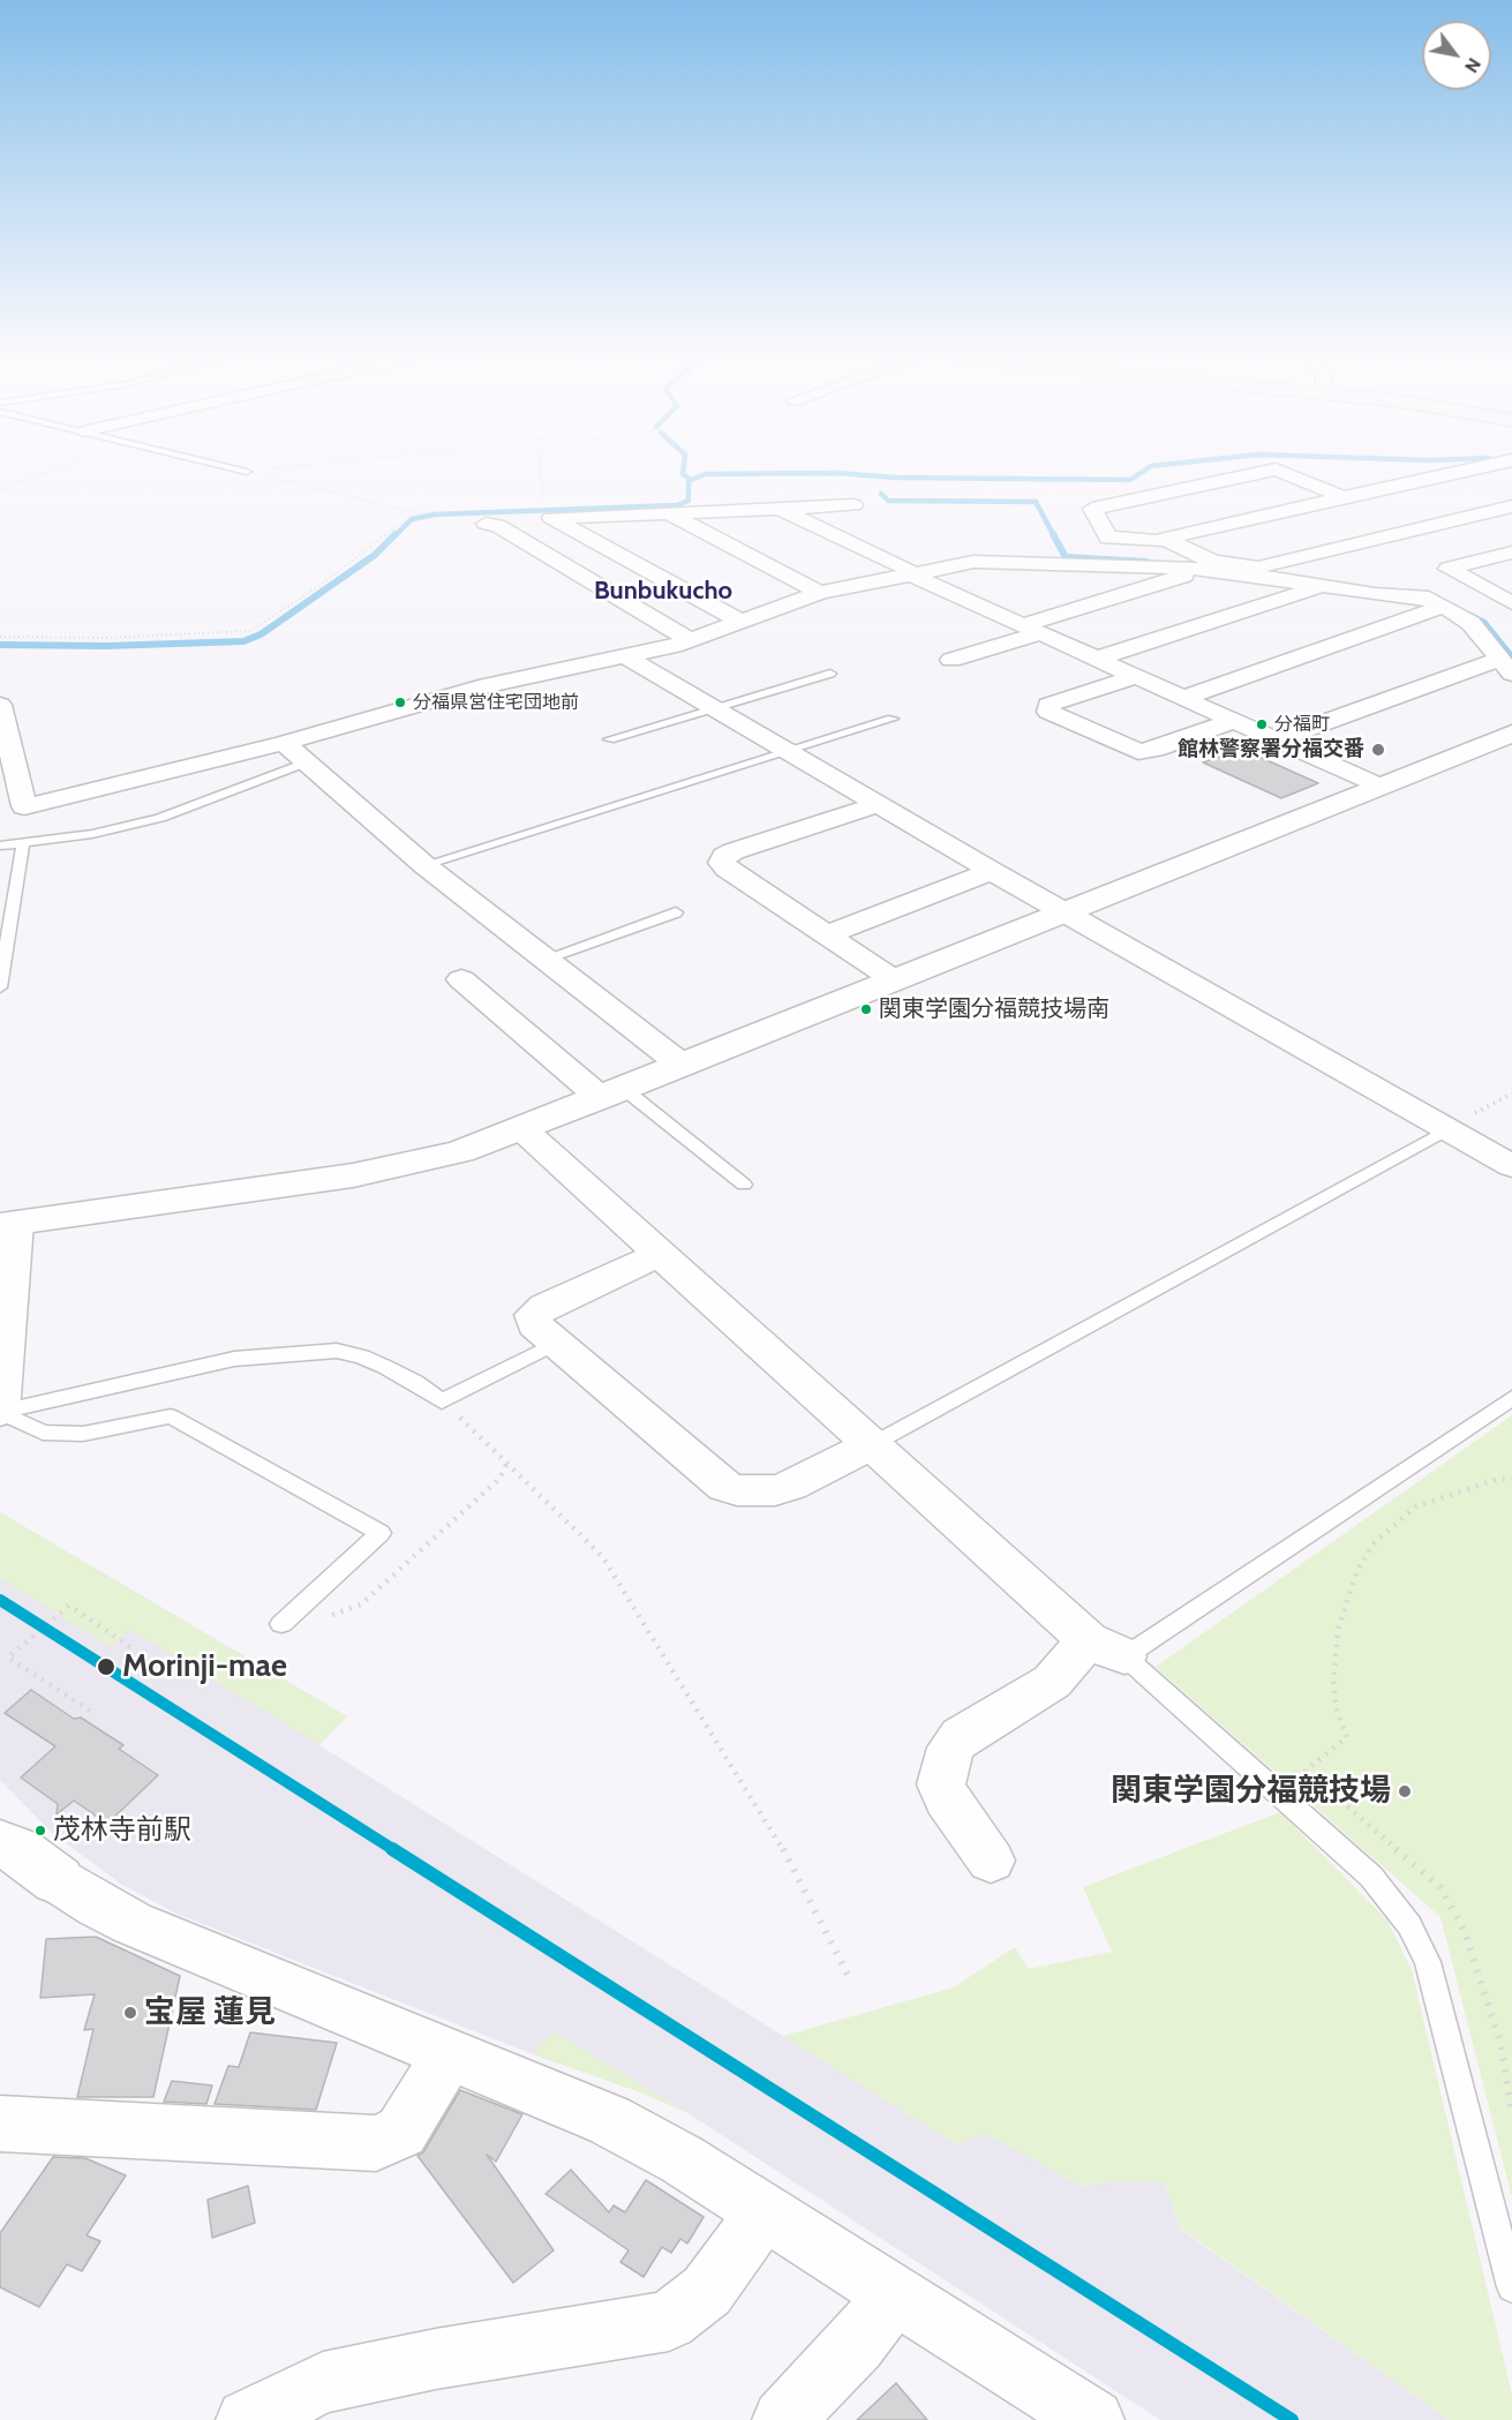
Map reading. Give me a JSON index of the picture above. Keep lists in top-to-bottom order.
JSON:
{
  "districts": ["Bunbukucho"],
  "places": [
    "分福県営住宅団地前",
    "分福町",
    "館林警察署分福交番",
    "関東学園分福競技場南",
    "Morinji-mae",
    "関東学園分福競技場",
    "茂林寺前駅",
    "宝屋 蓮見"
  ],
  "north": "bottom right"
}
